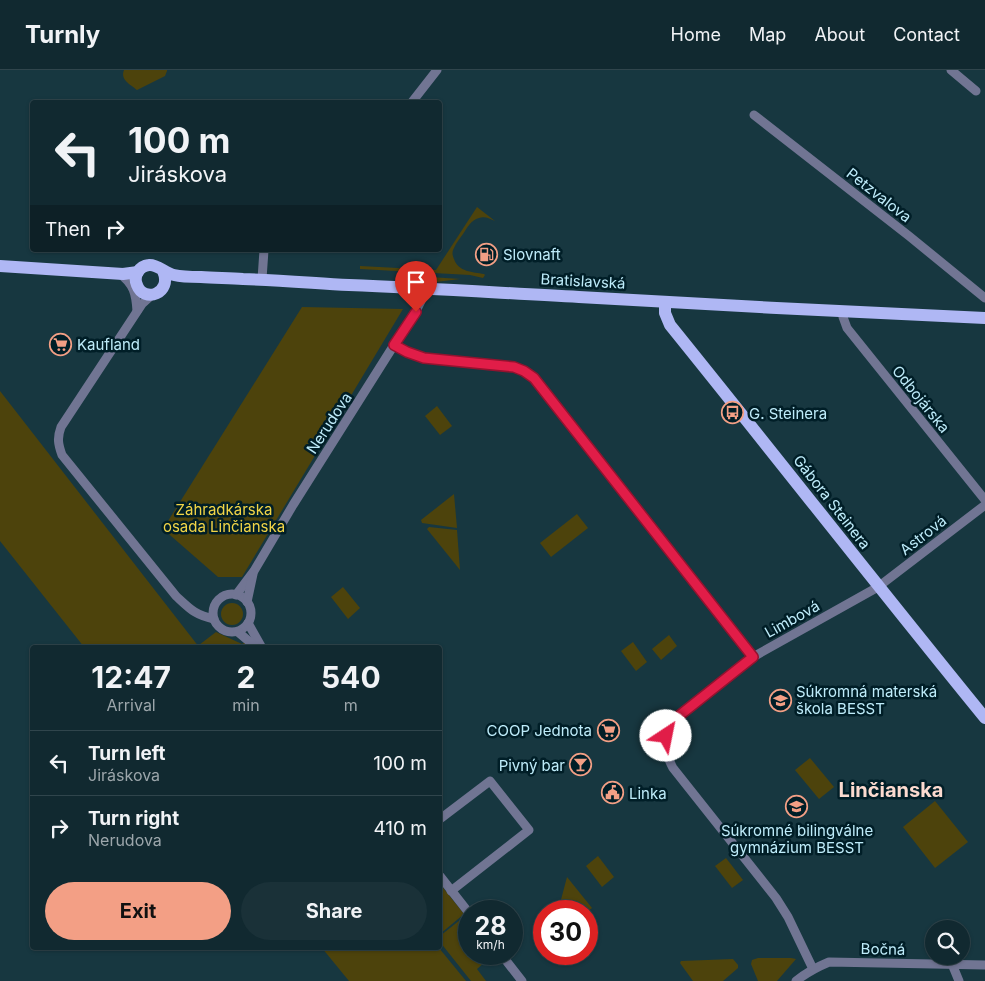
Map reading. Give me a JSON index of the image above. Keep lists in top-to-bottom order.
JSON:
{
  "streets": {
    "main road": ["Bratislavská", "Gábora Steinera"],
    "street": [
      "Petzvalova",
      "Odbojárska",
      "Nerudova",
      "Astrová",
      "Limbová",
      "Bočná"
    ]
  },
  "crossings": [
    ["Bratislavská", "Odbojárska"],
    ["Bratislavská", "Nerudova"],
    ["Bratislavská", "Gábora Steinera"],
    ["Gábora Steinera", "Astrová"],
    ["Gábora Steinera", "Limbová"],
    ["Astrová", "Limbová"],
    ["Limbová", "Bočná"]
  ],
  "districts": ["Linčianska"],
  "parks": ["Záhradkárska osada Linčianska"],
  "places": {
    "fuel station": ["Slovnaft"],
    "supermarket": ["Kaufland", "COOP Jednota"],
    "bus stop": ["G. Steinera"],
    "school or university": ["Súkromná materská škola BESST", "Súkromné bilingválne gymnázium BESST"],
    "bar": ["Pivný bar"],
    "public building": ["Linka"]
  },
  "page": {
    "header": "Turnly",
    "nav": [
      "Home",
      "Map",
      "About",
      "Contact"
    ],
    "turn": ["100 m", "Jiráskova"],
    "then": "Then",
    "eta": [
      "12:47",
      "Arrival",
      "2",
      "min",
      "540",
      "m"
    ],
    "list": [
      {
        "name": "Turn left",
        "note": "Jiráskova",
        "value": "100 m"
      },
      {
        "name": "Turn right",
        "note": "Nerudova",
        "value": "410 m"
      }
    ],
    "buttons": ["Exit", "Share"],
    "speed": "28 km/h",
    "limit": "30"
  }
}
